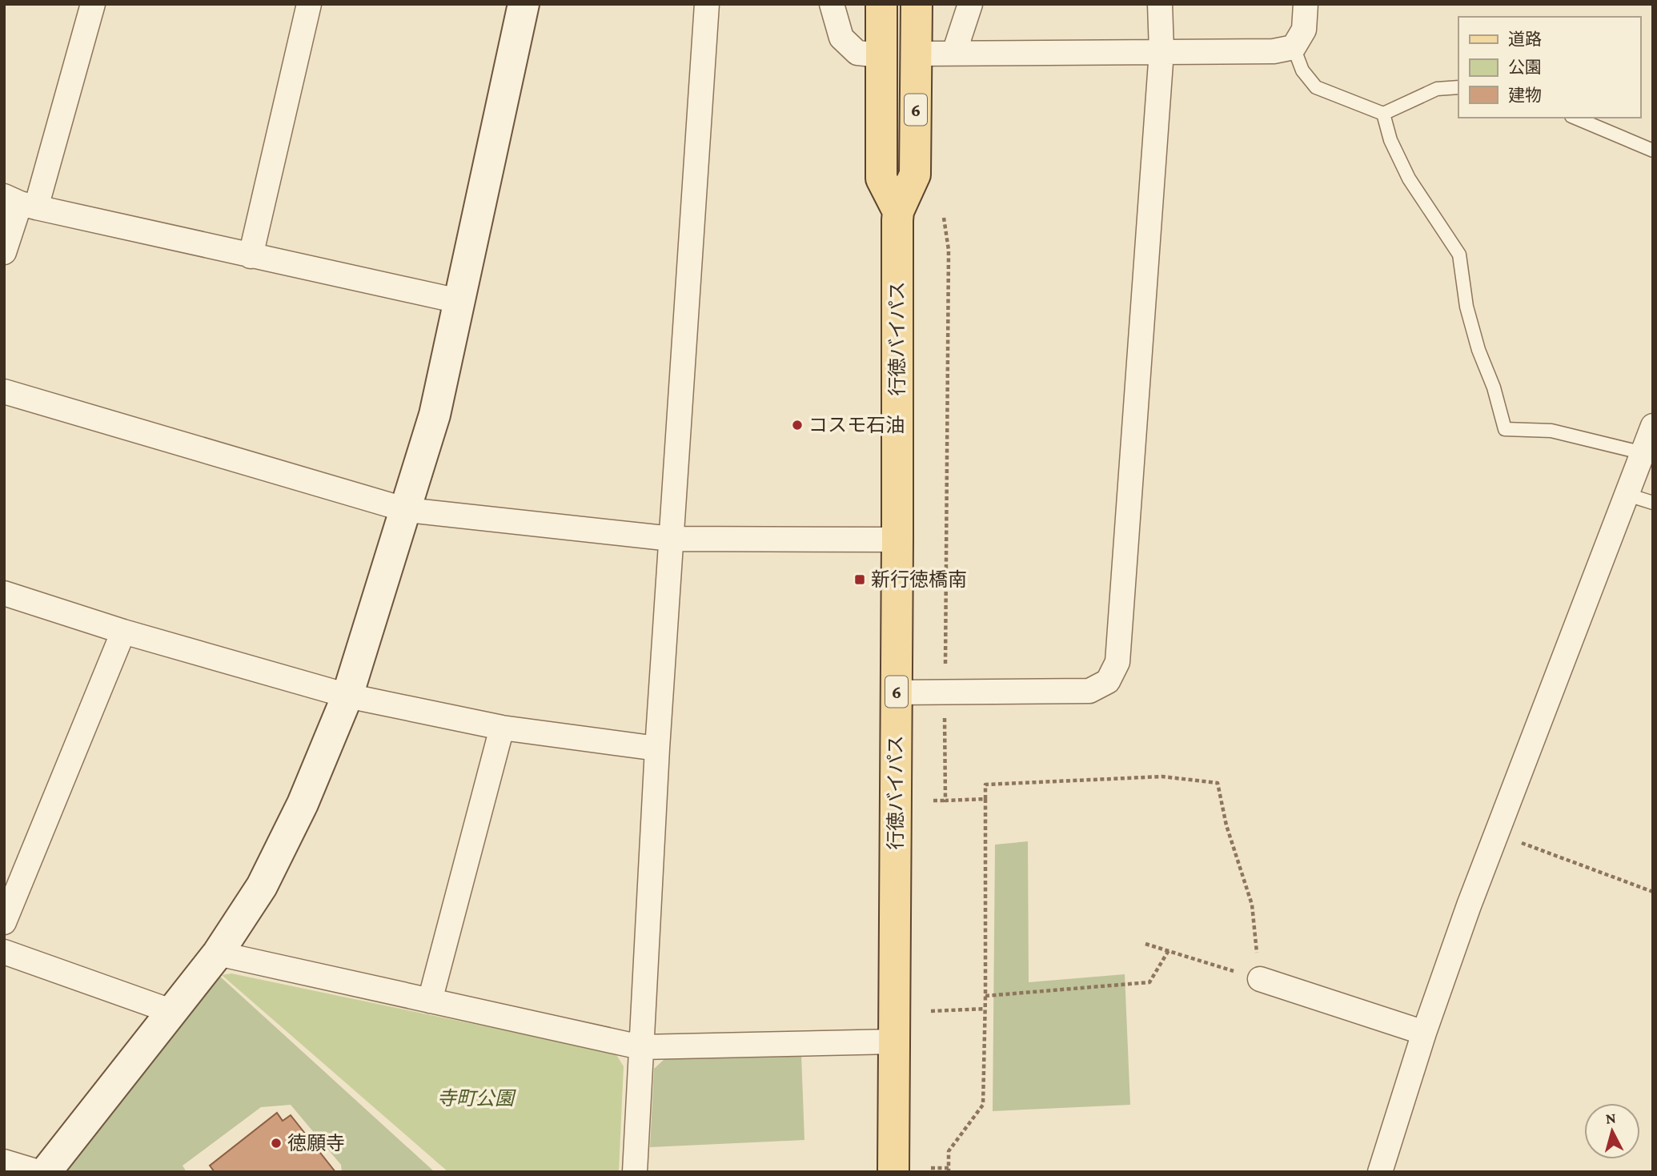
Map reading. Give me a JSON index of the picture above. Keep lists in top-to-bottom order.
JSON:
{
  "streets": {
    "main road": ["6", "行徳バイパス"]
  },
  "parks": ["寺町公園"],
  "places": {
    "other": ["コスモ石油", "徳願寺"],
    "transit": ["新行徳橋南"]
  },
  "legend": ["道路", "公園", "建物"],
  "north": "top"
}
